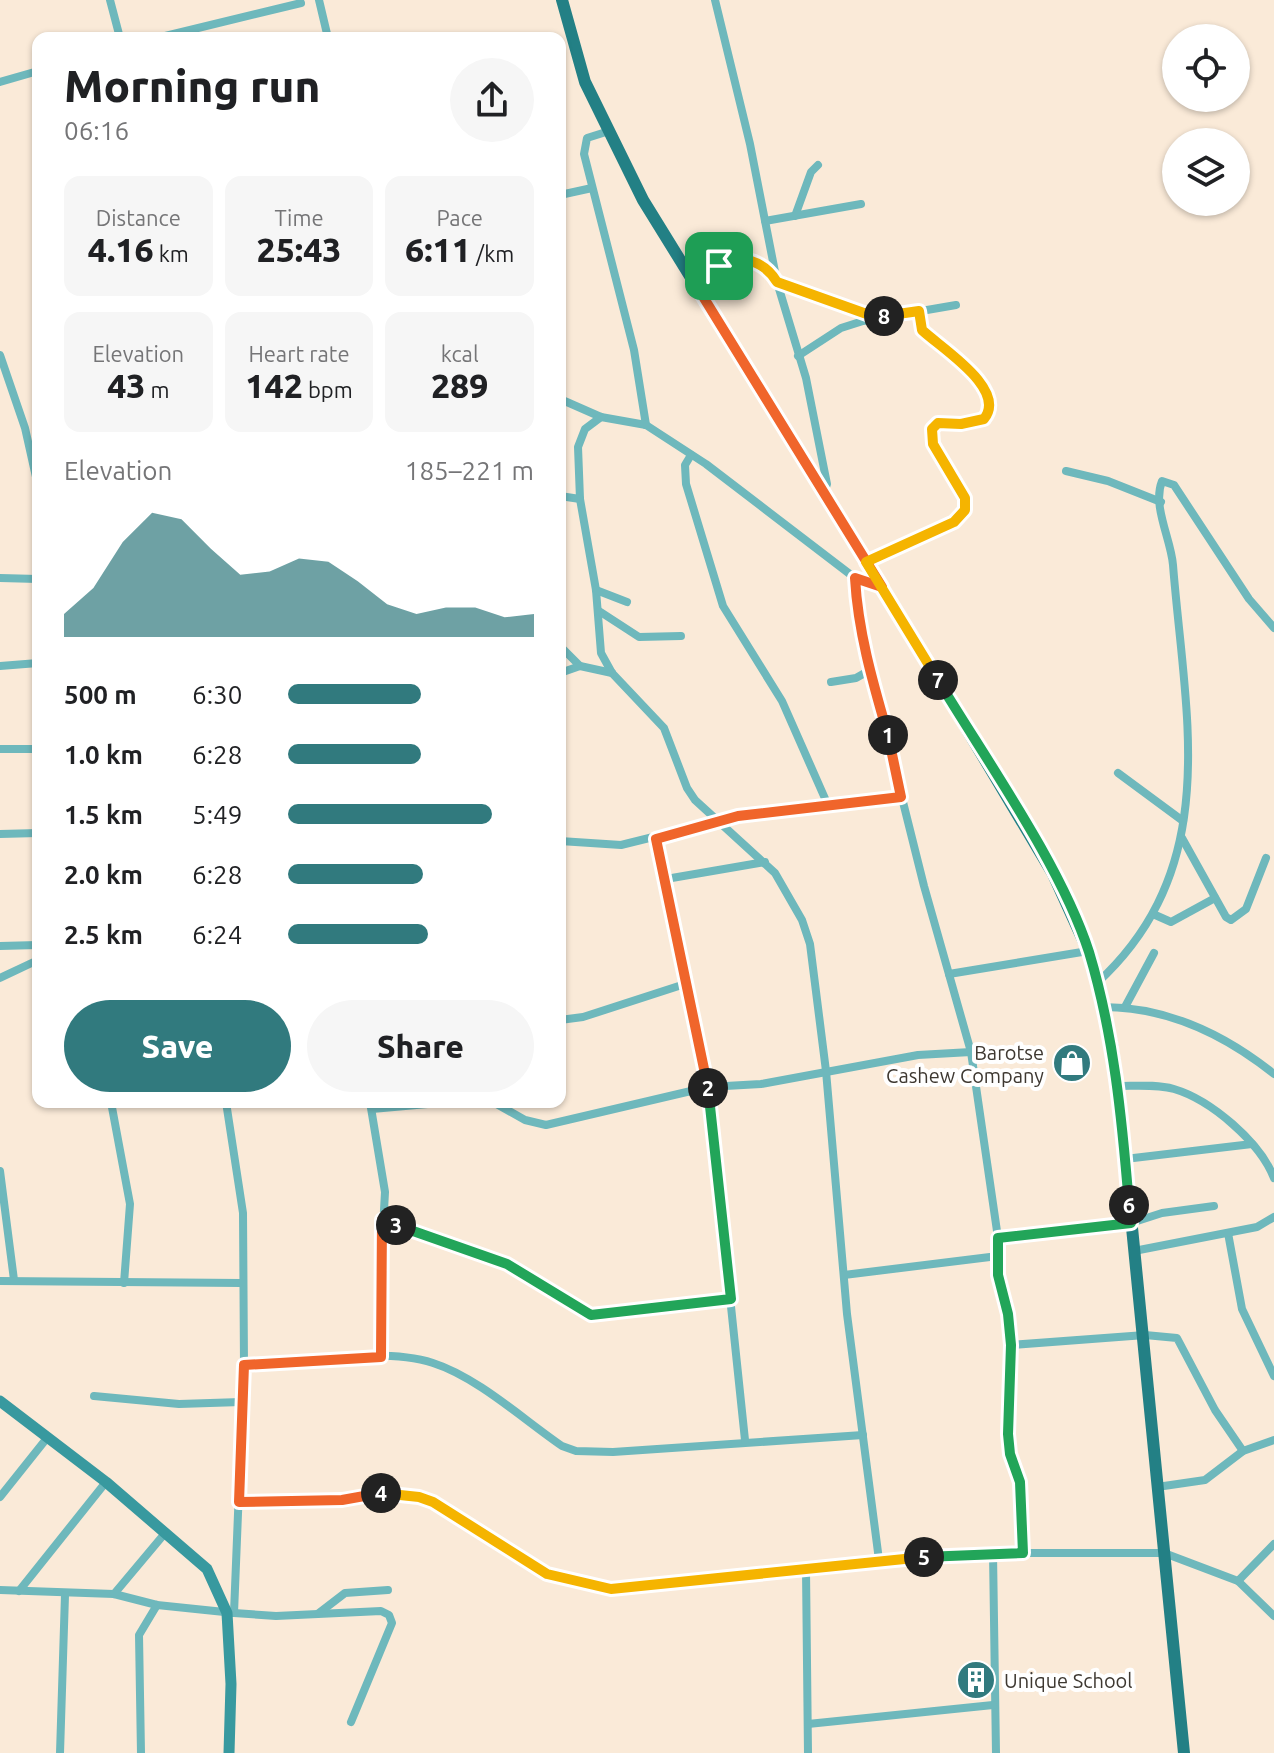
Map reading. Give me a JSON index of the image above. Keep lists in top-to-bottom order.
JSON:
{
  "places": {
    "shop": ["Barotse Cashew Company"],
    "building": ["Unique School"]
  },
  "page": {
    "heading": ["Morning run", "06:16"],
    "stats": [
      ["Distance", "4.16 km"],
      ["Time", "25:43"],
      ["Pace", "6:11 /km"],
      ["Elevation", "43 m"],
      ["Heart rate", "142 bpm"],
      ["kcal", "289"]
    ],
    "pins": [
      "8",
      "7",
      "1",
      "2",
      "6",
      "3",
      "4",
      "5"
    ],
    "chart": ["Elevation", "185–221 m"],
    "list": [
      {
        "name": "500 m",
        "note": "6:30"
      },
      {
        "name": "1.0 km",
        "note": "6:28"
      },
      {
        "name": "1.5 km",
        "note": "5:49"
      },
      {
        "name": "2.0 km",
        "note": "6:28"
      },
      {
        "name": "2.5 km",
        "note": "6:24"
      }
    ],
    "buttons": ["Save", "Share"]
  }
}
